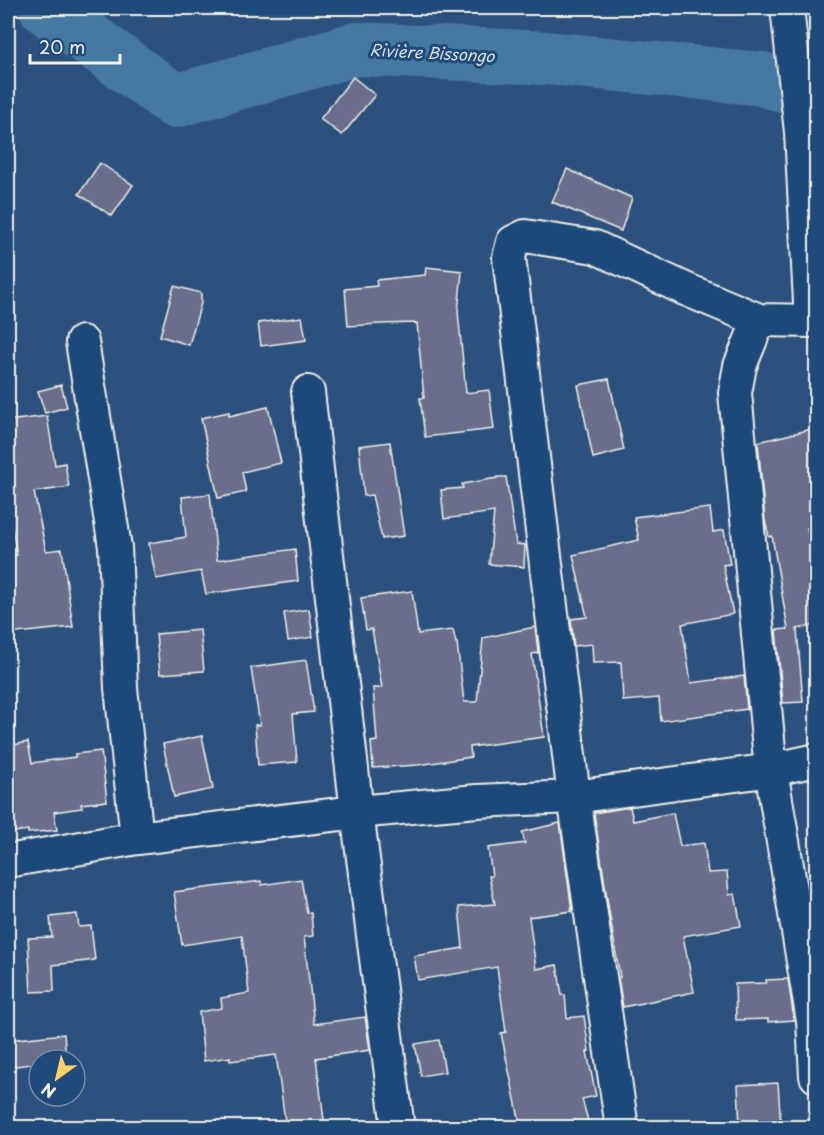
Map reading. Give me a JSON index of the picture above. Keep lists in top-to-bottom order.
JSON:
{
  "water": ["Rivière Bissongo"],
  "scale_bar": "20 m",
  "north": "bottom left"
}
